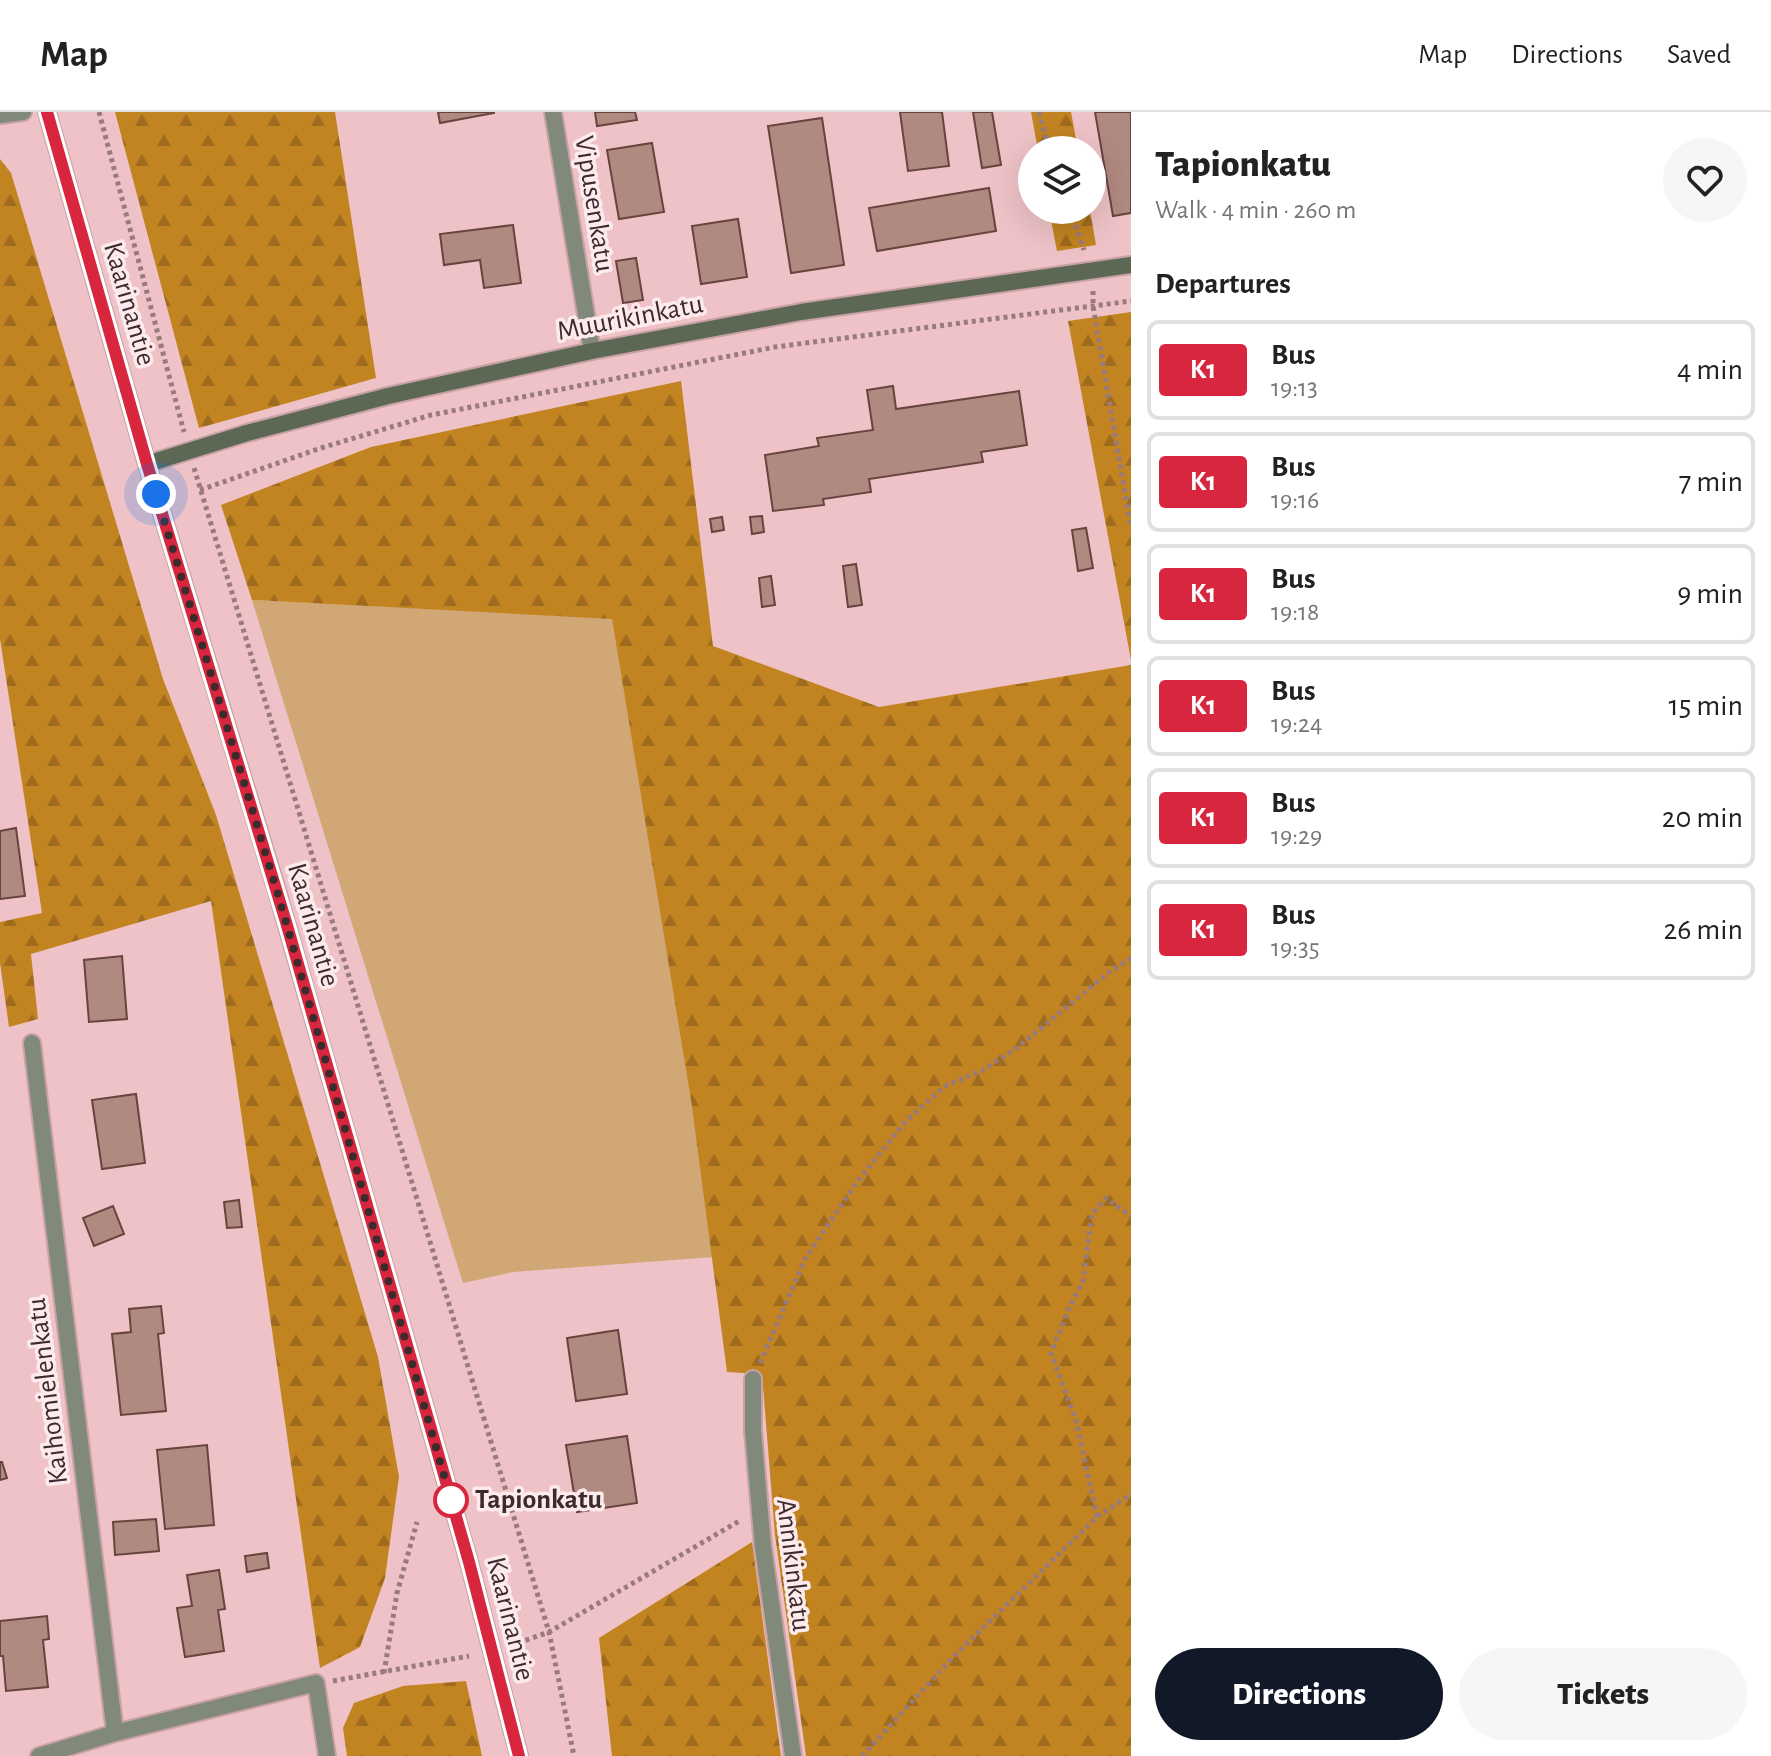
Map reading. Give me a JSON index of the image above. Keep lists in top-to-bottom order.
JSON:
{
  "streets": {
    "main road": ["Kaarinantie", "Muurikinkatu"],
    "street": ["Vipusenkatu", "Kaihomielenkatu", "Annikinkatu"]
  },
  "crossings": [
    ["Vipusenkatu", "Muurikinkatu"],
    ["Kaarinantie", "Muurikinkatu"]
  ],
  "places": ["Tapionkatu"],
  "lines": ["bus line K1"],
  "page": {
    "header": "Map",
    "nav": ["Map", "Directions", "Saved"],
    "heading": [
      ["Tapionkatu", "Walk · 4 min · 260 m"],
      "Departures"
    ],
    "list": [
      {
        "mark": "K1",
        "name": "Bus",
        "note": "19:13",
        "value": "4 min"
      },
      {
        "mark": "K1",
        "name": "Bus",
        "note": "19:16",
        "value": "7 min"
      },
      {
        "mark": "K1",
        "name": "Bus",
        "note": "19:18",
        "value": "9 min"
      },
      {
        "mark": "K1",
        "name": "Bus",
        "note": "19:24",
        "value": "15 min"
      },
      {
        "mark": "K1",
        "name": "Bus",
        "note": "19:29",
        "value": "20 min"
      },
      {
        "mark": "K1",
        "name": "Bus",
        "note": "19:35",
        "value": "26 min"
      }
    ],
    "buttons": ["Directions", "Tickets"]
  }
}
